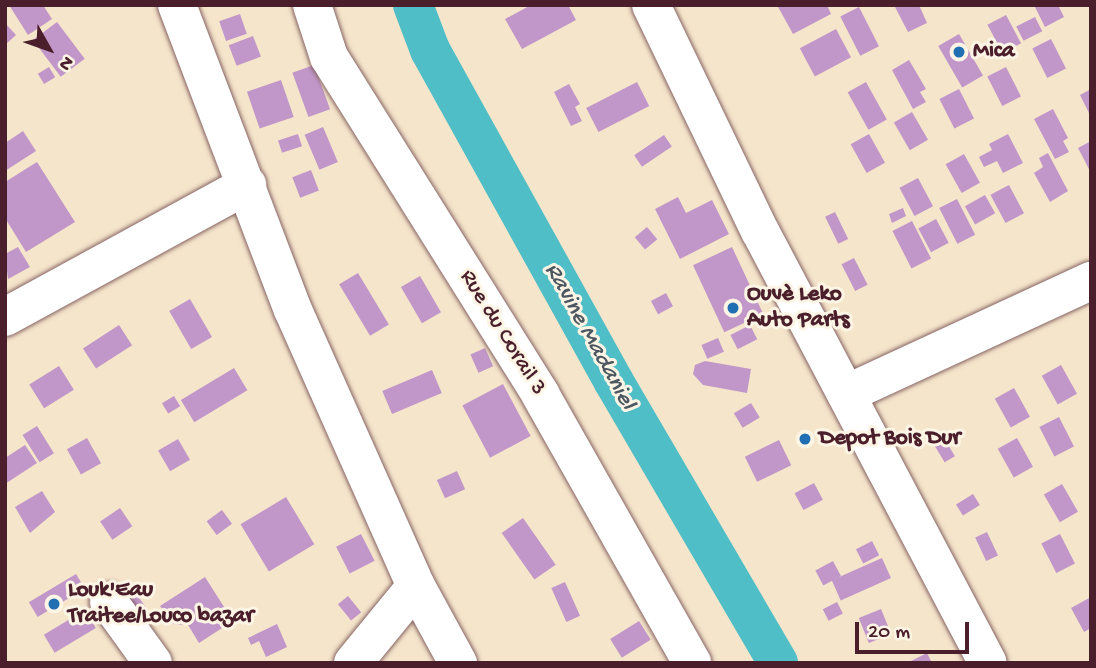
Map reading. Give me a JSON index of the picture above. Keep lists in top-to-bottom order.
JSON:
{
  "streets": {
    "street": ["Rue du Corail 3"]
  },
  "water": ["Ravine Madaniel"],
  "places": [
    "Mica",
    "Ouvè Leko Auto Parts",
    "Depot Bois Dur",
    "Louk'Eau Traitee/Louco bazar"
  ],
  "scale_bar": "20 m",
  "north": "bottom right"
}
